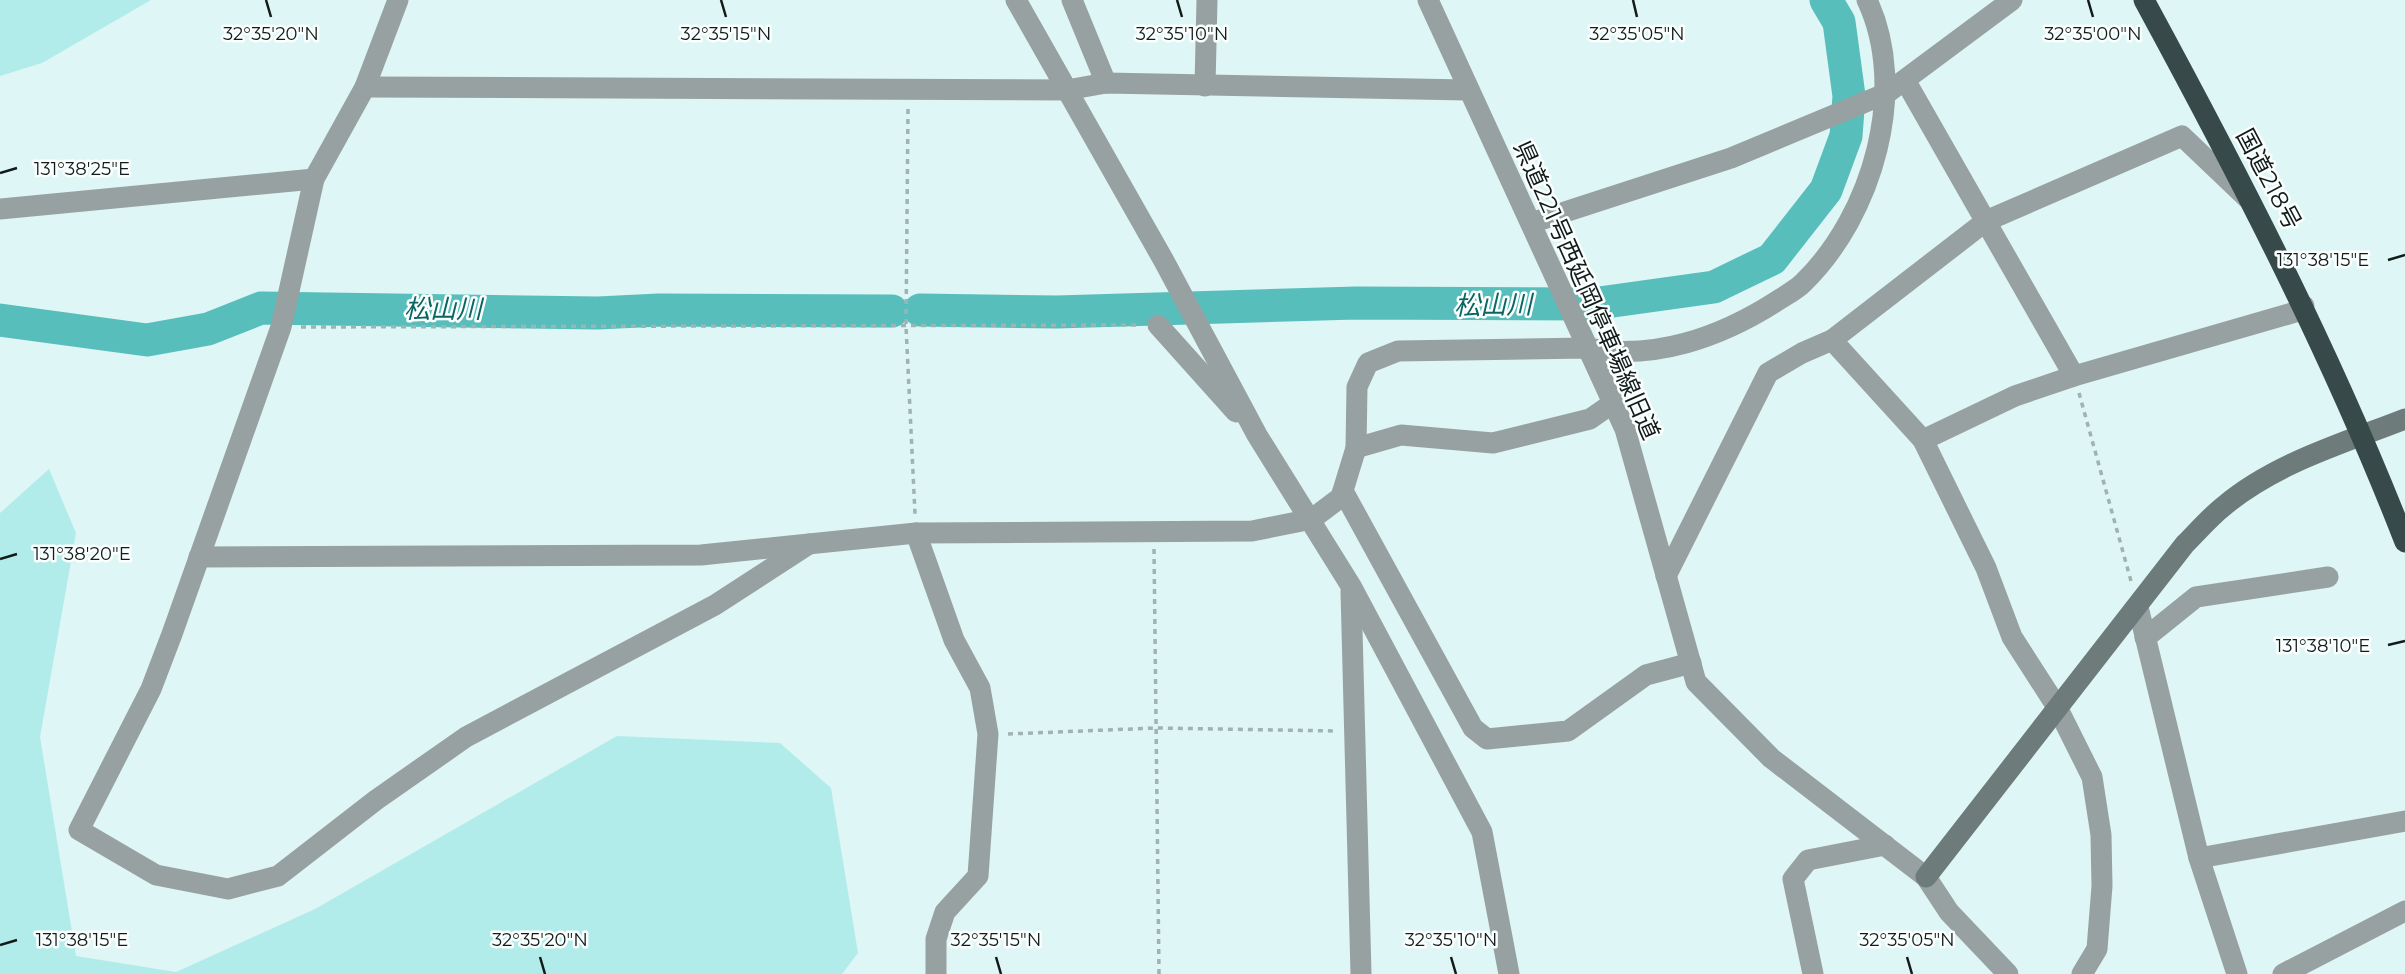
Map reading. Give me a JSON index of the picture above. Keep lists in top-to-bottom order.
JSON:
{
  "streets": {
    "highway": ["国道218号"],
    "street": ["県道221号西延岡停車場線旧道"]
  },
  "water": ["松山川"],
  "coordinates": [
    "32°35'20\"N",
    "32°35'15\"N",
    "32°35'10\"N",
    "32°35'05\"N",
    "32°35'00\"N",
    "131°38'25\"E",
    "131°38'15\"E",
    "131°38'20\"E",
    "131°38'10\"E"
  ]
}
